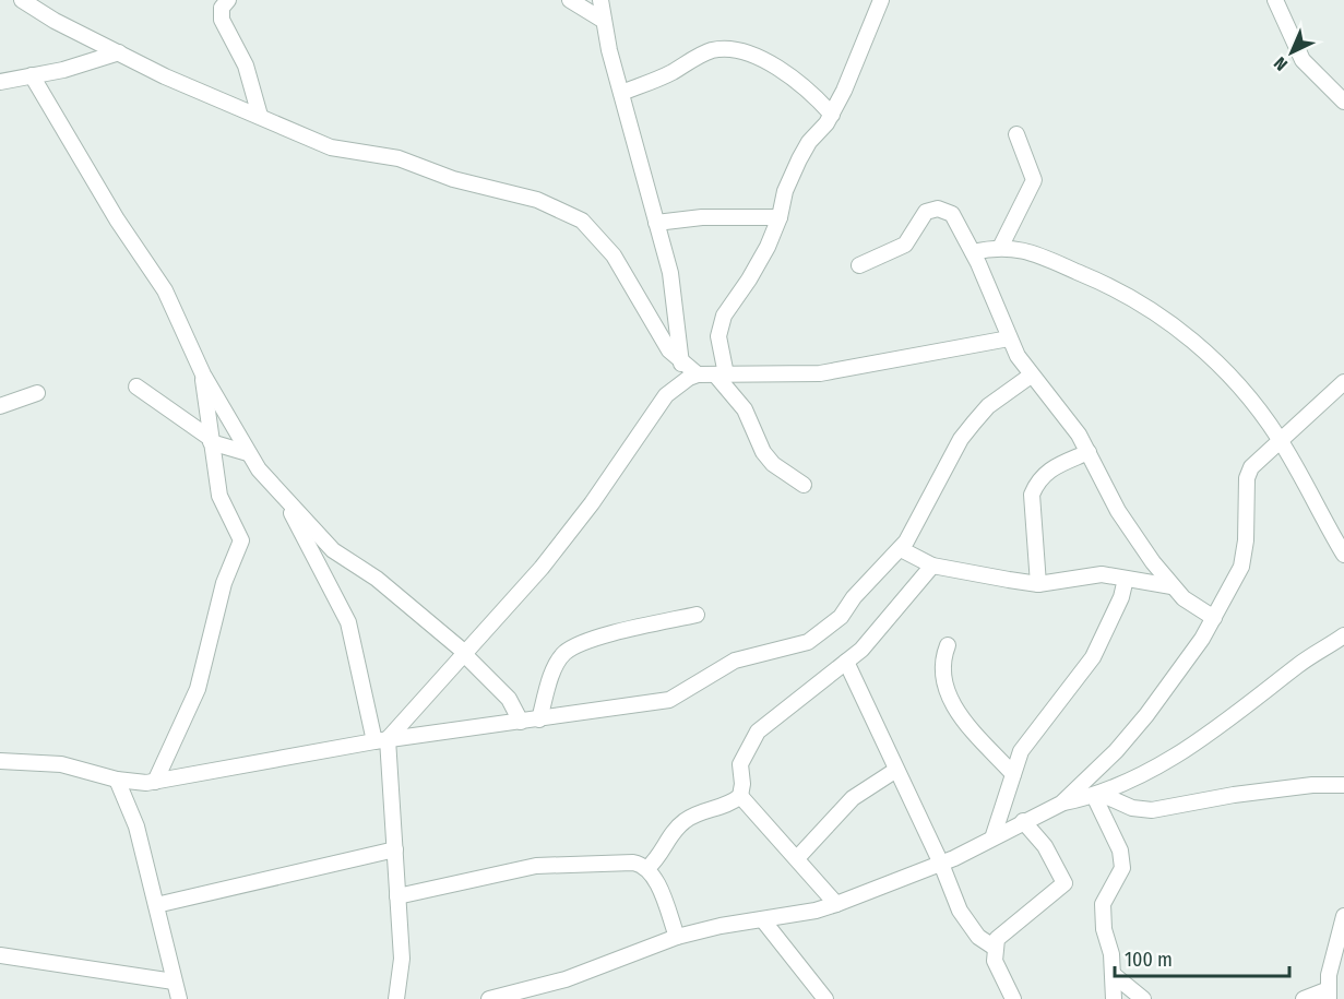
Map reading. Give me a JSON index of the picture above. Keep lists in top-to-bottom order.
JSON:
{
  "scale_bar": "100 m",
  "north": "bottom left"
}
